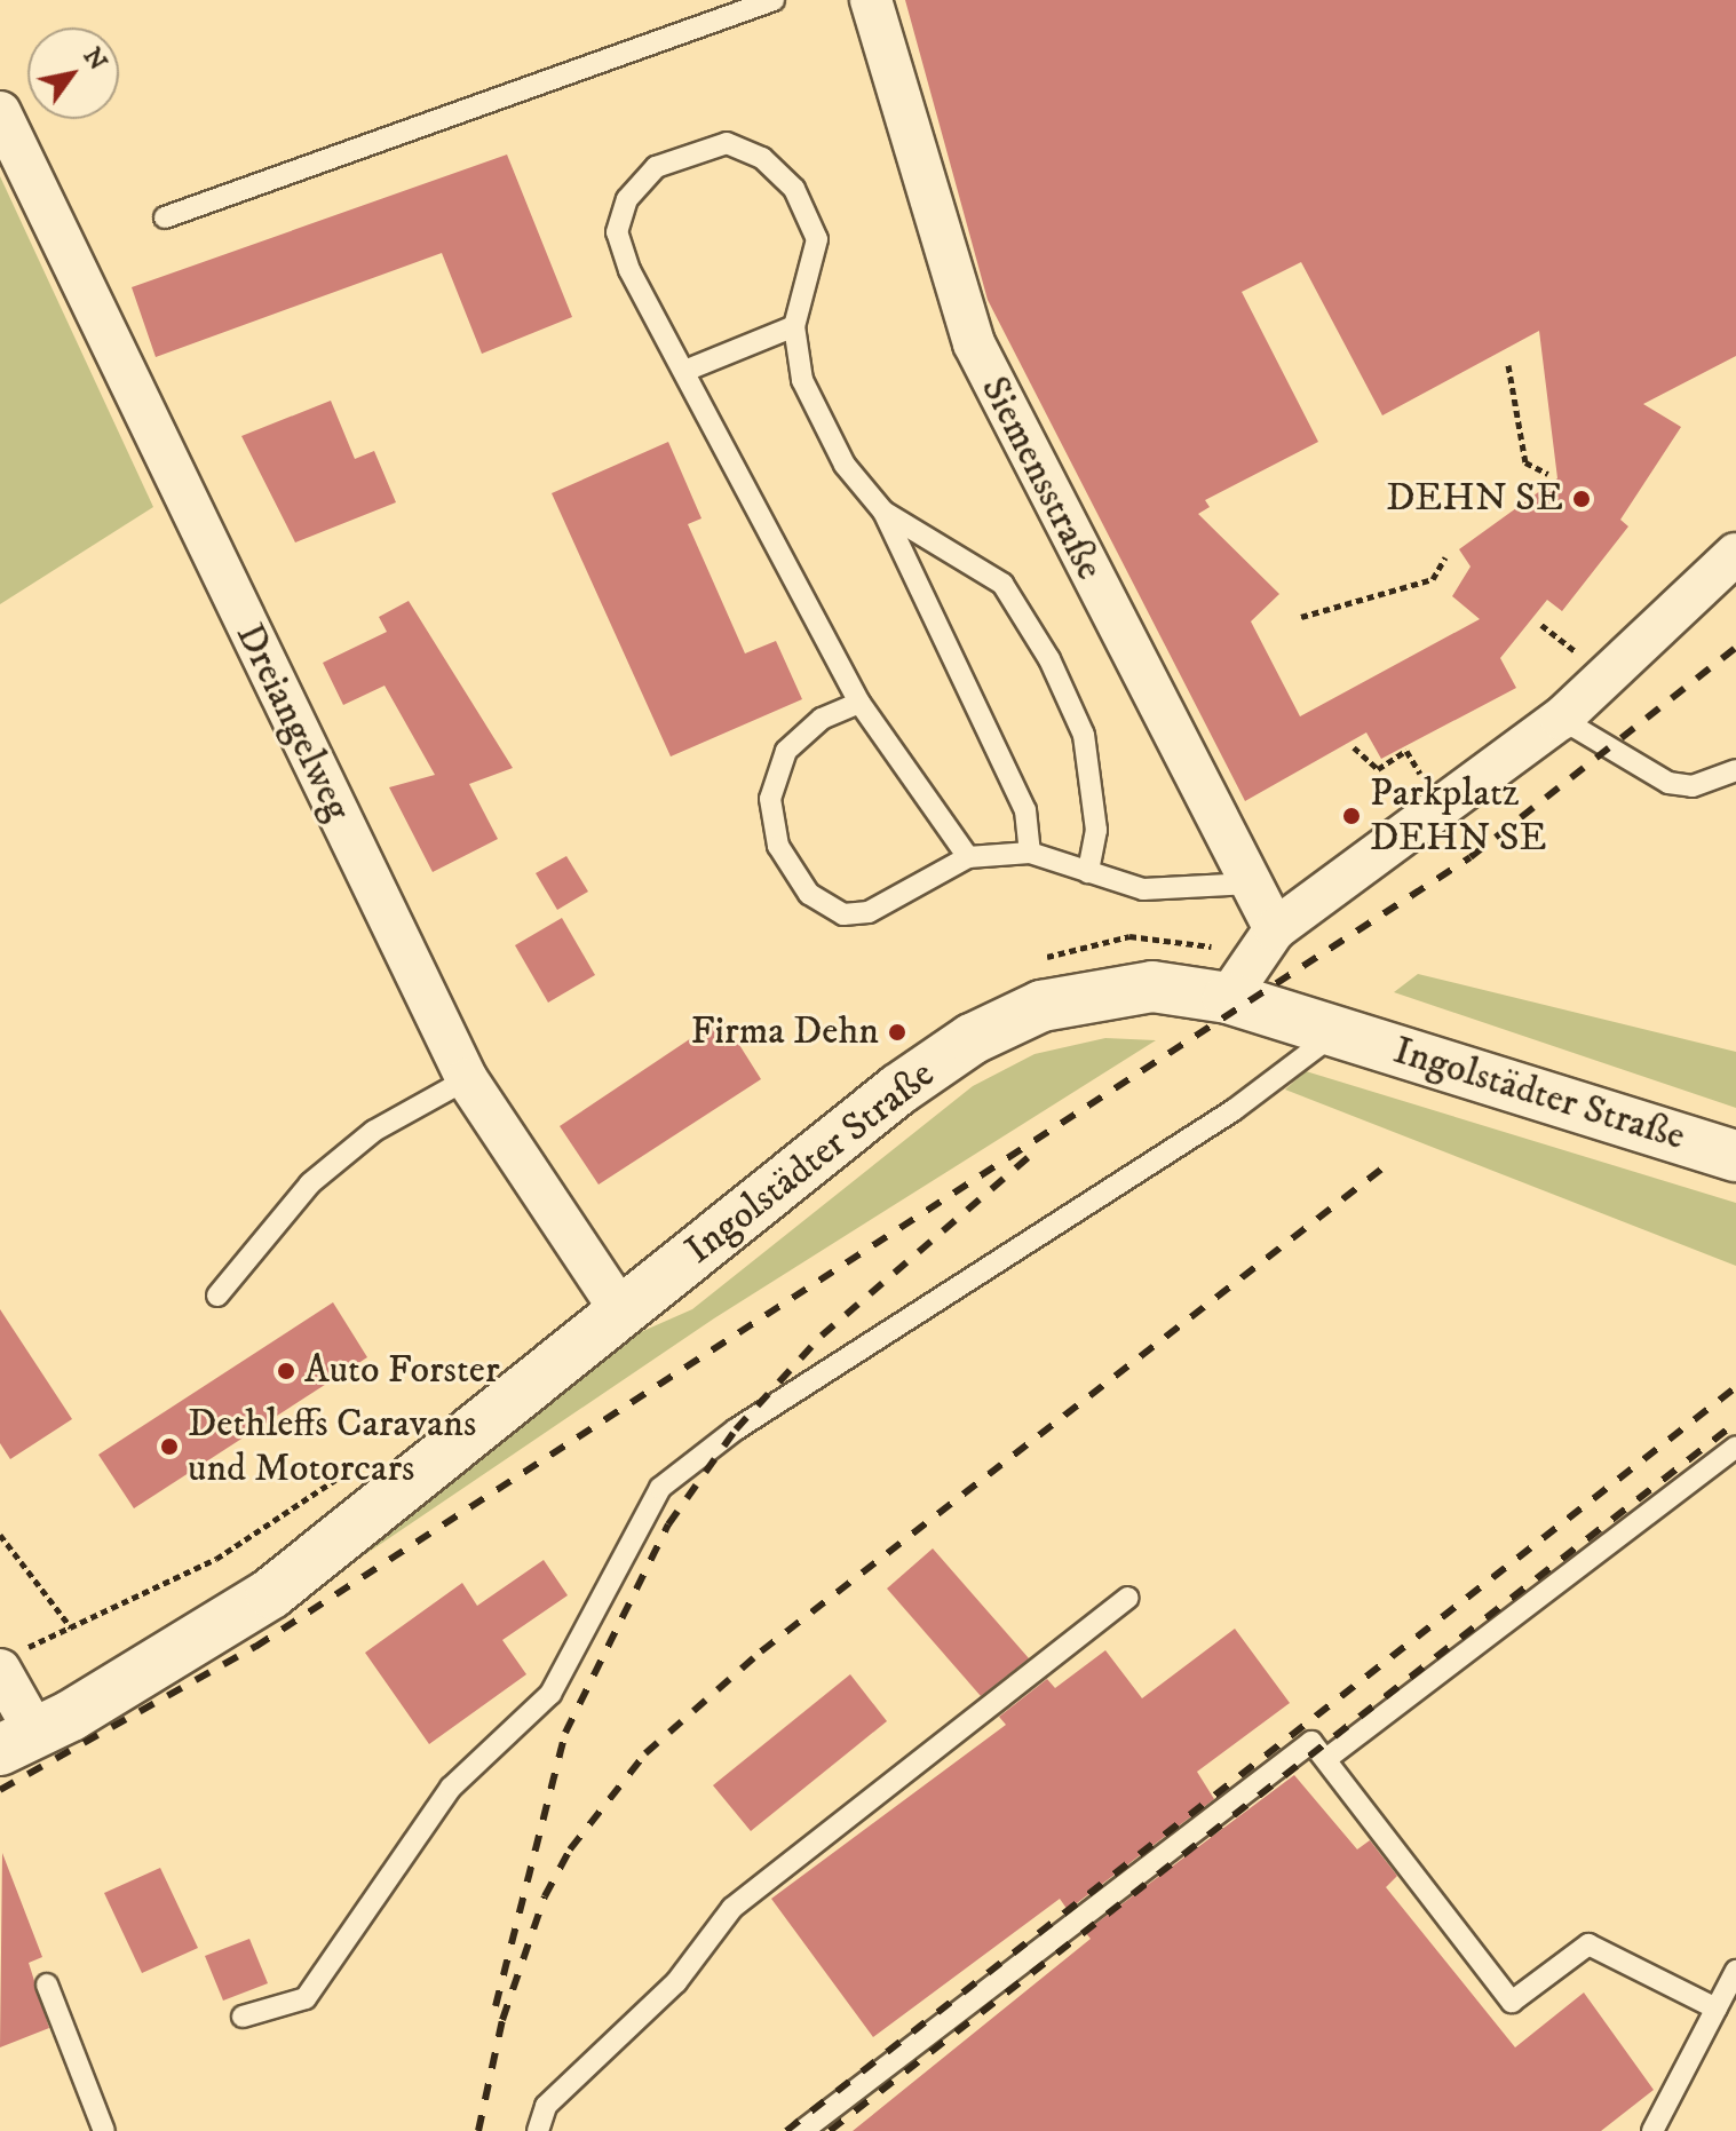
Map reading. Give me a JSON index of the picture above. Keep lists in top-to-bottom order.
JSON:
{
  "streets": {
    "street": ["Siemensstraße", "Dreiangelweg", "Ingolstädter Straße"]
  },
  "crossings": [
    ["Siemensstraße", "Ingolstädter Straße"],
    ["Dreiangelweg", "Ingolstädter Straße"]
  ],
  "places": [
    "DEHN SE",
    "Parkplatz DEHN SE",
    "Firma Dehn",
    "Auto Forster",
    "Dethleffs Caravans und Motorcars"
  ],
  "north": "top right"
}
